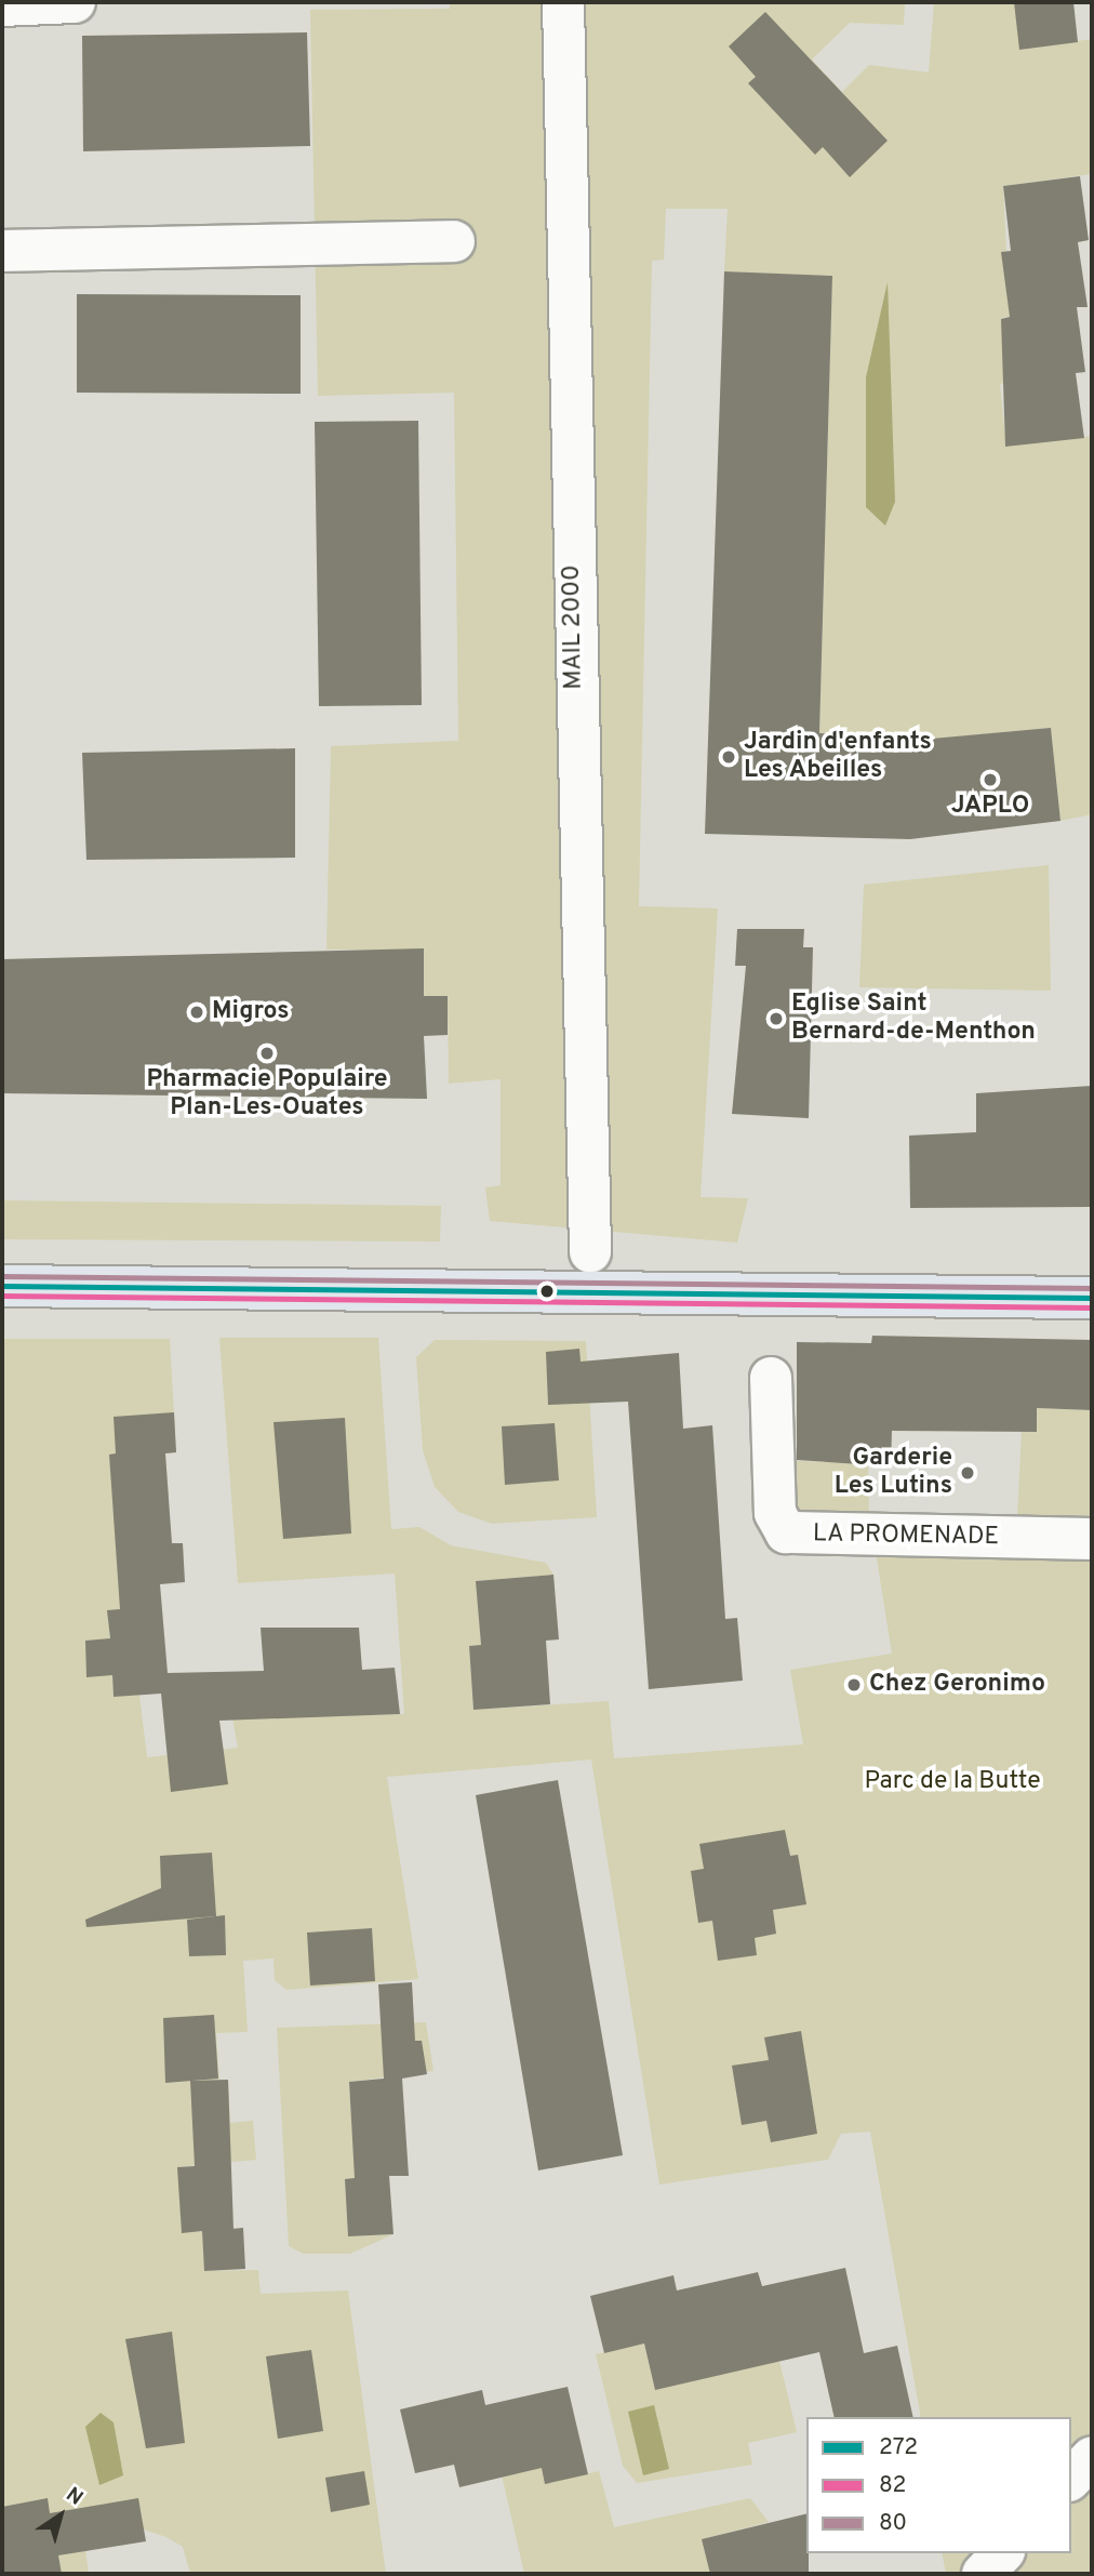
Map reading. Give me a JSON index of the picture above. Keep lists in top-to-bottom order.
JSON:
{
  "streets": {
    "street": ["MAIL 2000", "LA PROMENADE"]
  },
  "parks": ["Parc de la Butte"],
  "places": [
    "Jardin d'enfants Les Abeilles",
    "JAPLO",
    "Migros",
    "Eglise Saint Bernard-de-Menthon",
    "Pharmacie Populaire Plan-Les-Ouates",
    "Garderie Les Lutins",
    "Chez Geronimo"
  ],
  "lines": ["transit line 80", "transit line 272", "transit line 82"],
  "legend": ["272", "82", "80"],
  "north": "top right"
}
